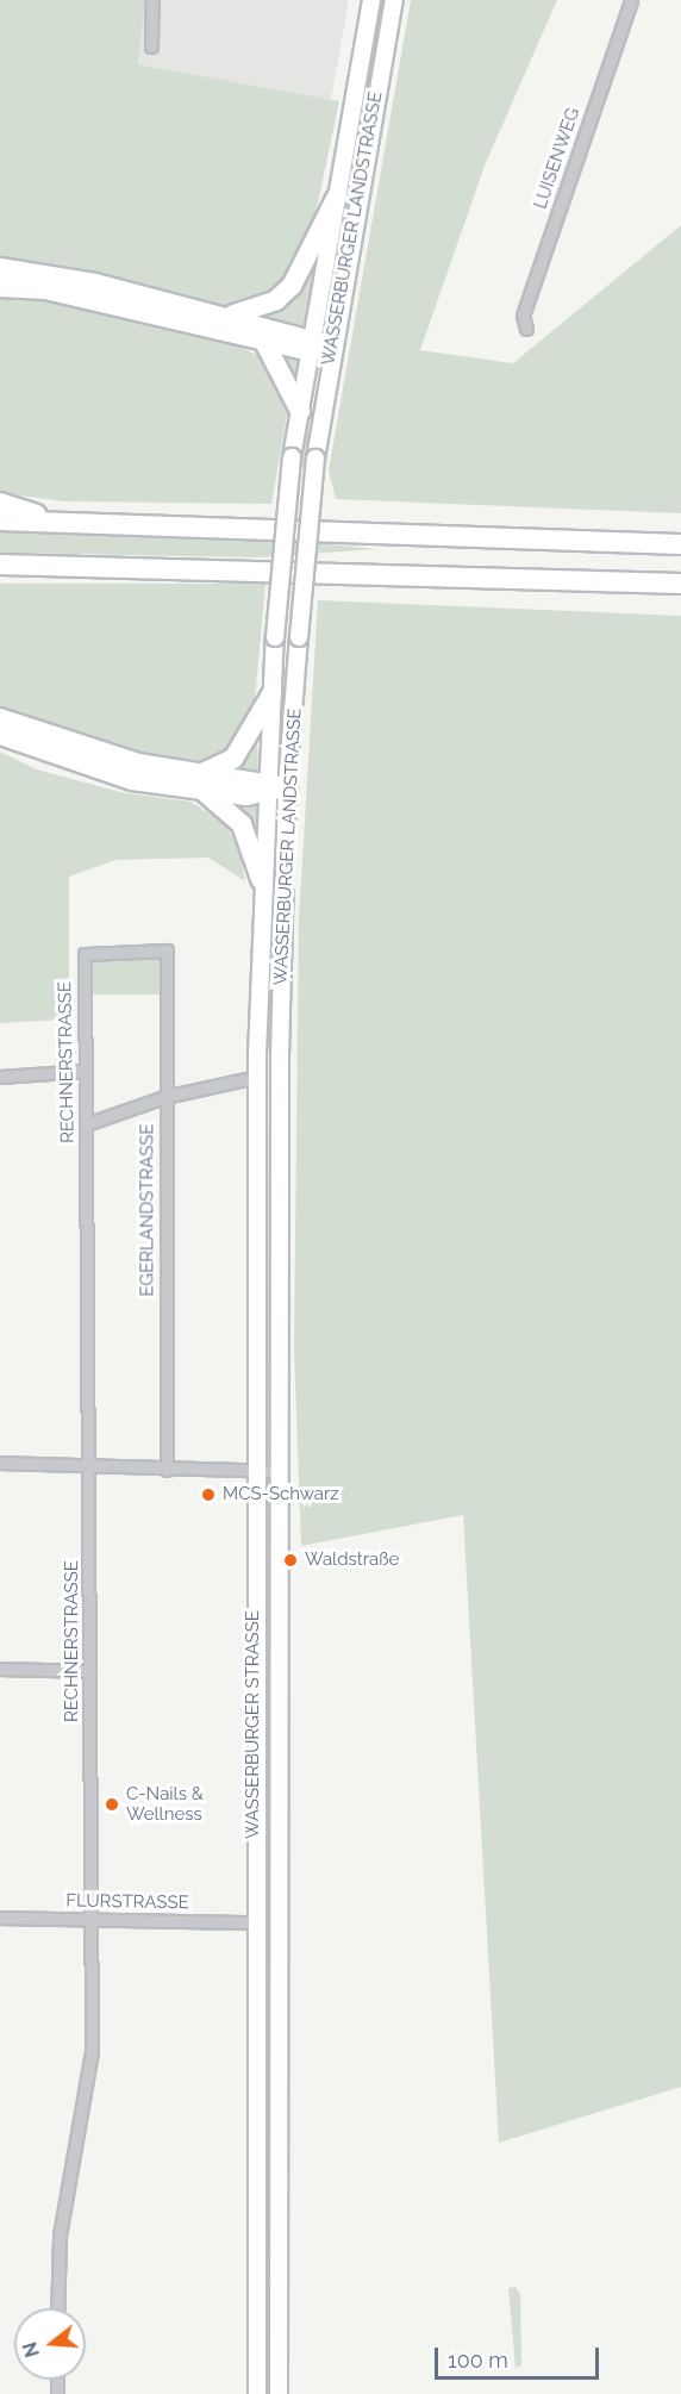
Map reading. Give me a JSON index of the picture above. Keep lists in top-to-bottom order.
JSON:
{
  "streets": {
    "main road": ["WASSERBURGER LANDSTRASSE", "WASSERBURGER STRASSE"],
    "street": [
      "LUISENWEG",
      "RECHNERSTRASSE",
      "EGERLANDSTRASSE",
      "FLURSTRASSE"
    ]
  },
  "crossings": [
    ["WASSERBURGER LANDSTRASSE", "WASSERBURGER STRASSE"],
    ["RECHNERSTRASSE", "EGERLANDSTRASSE"],
    ["RECHNERSTRASSE", "FLURSTRASSE"],
    ["WASSERBURGER STRASSE", "FLURSTRASSE"]
  ],
  "places": ["MCS-Schwarz", "Waldstraße", "C-Nails & Wellness"],
  "scale_bar": "100 m",
  "north": "left"
}
